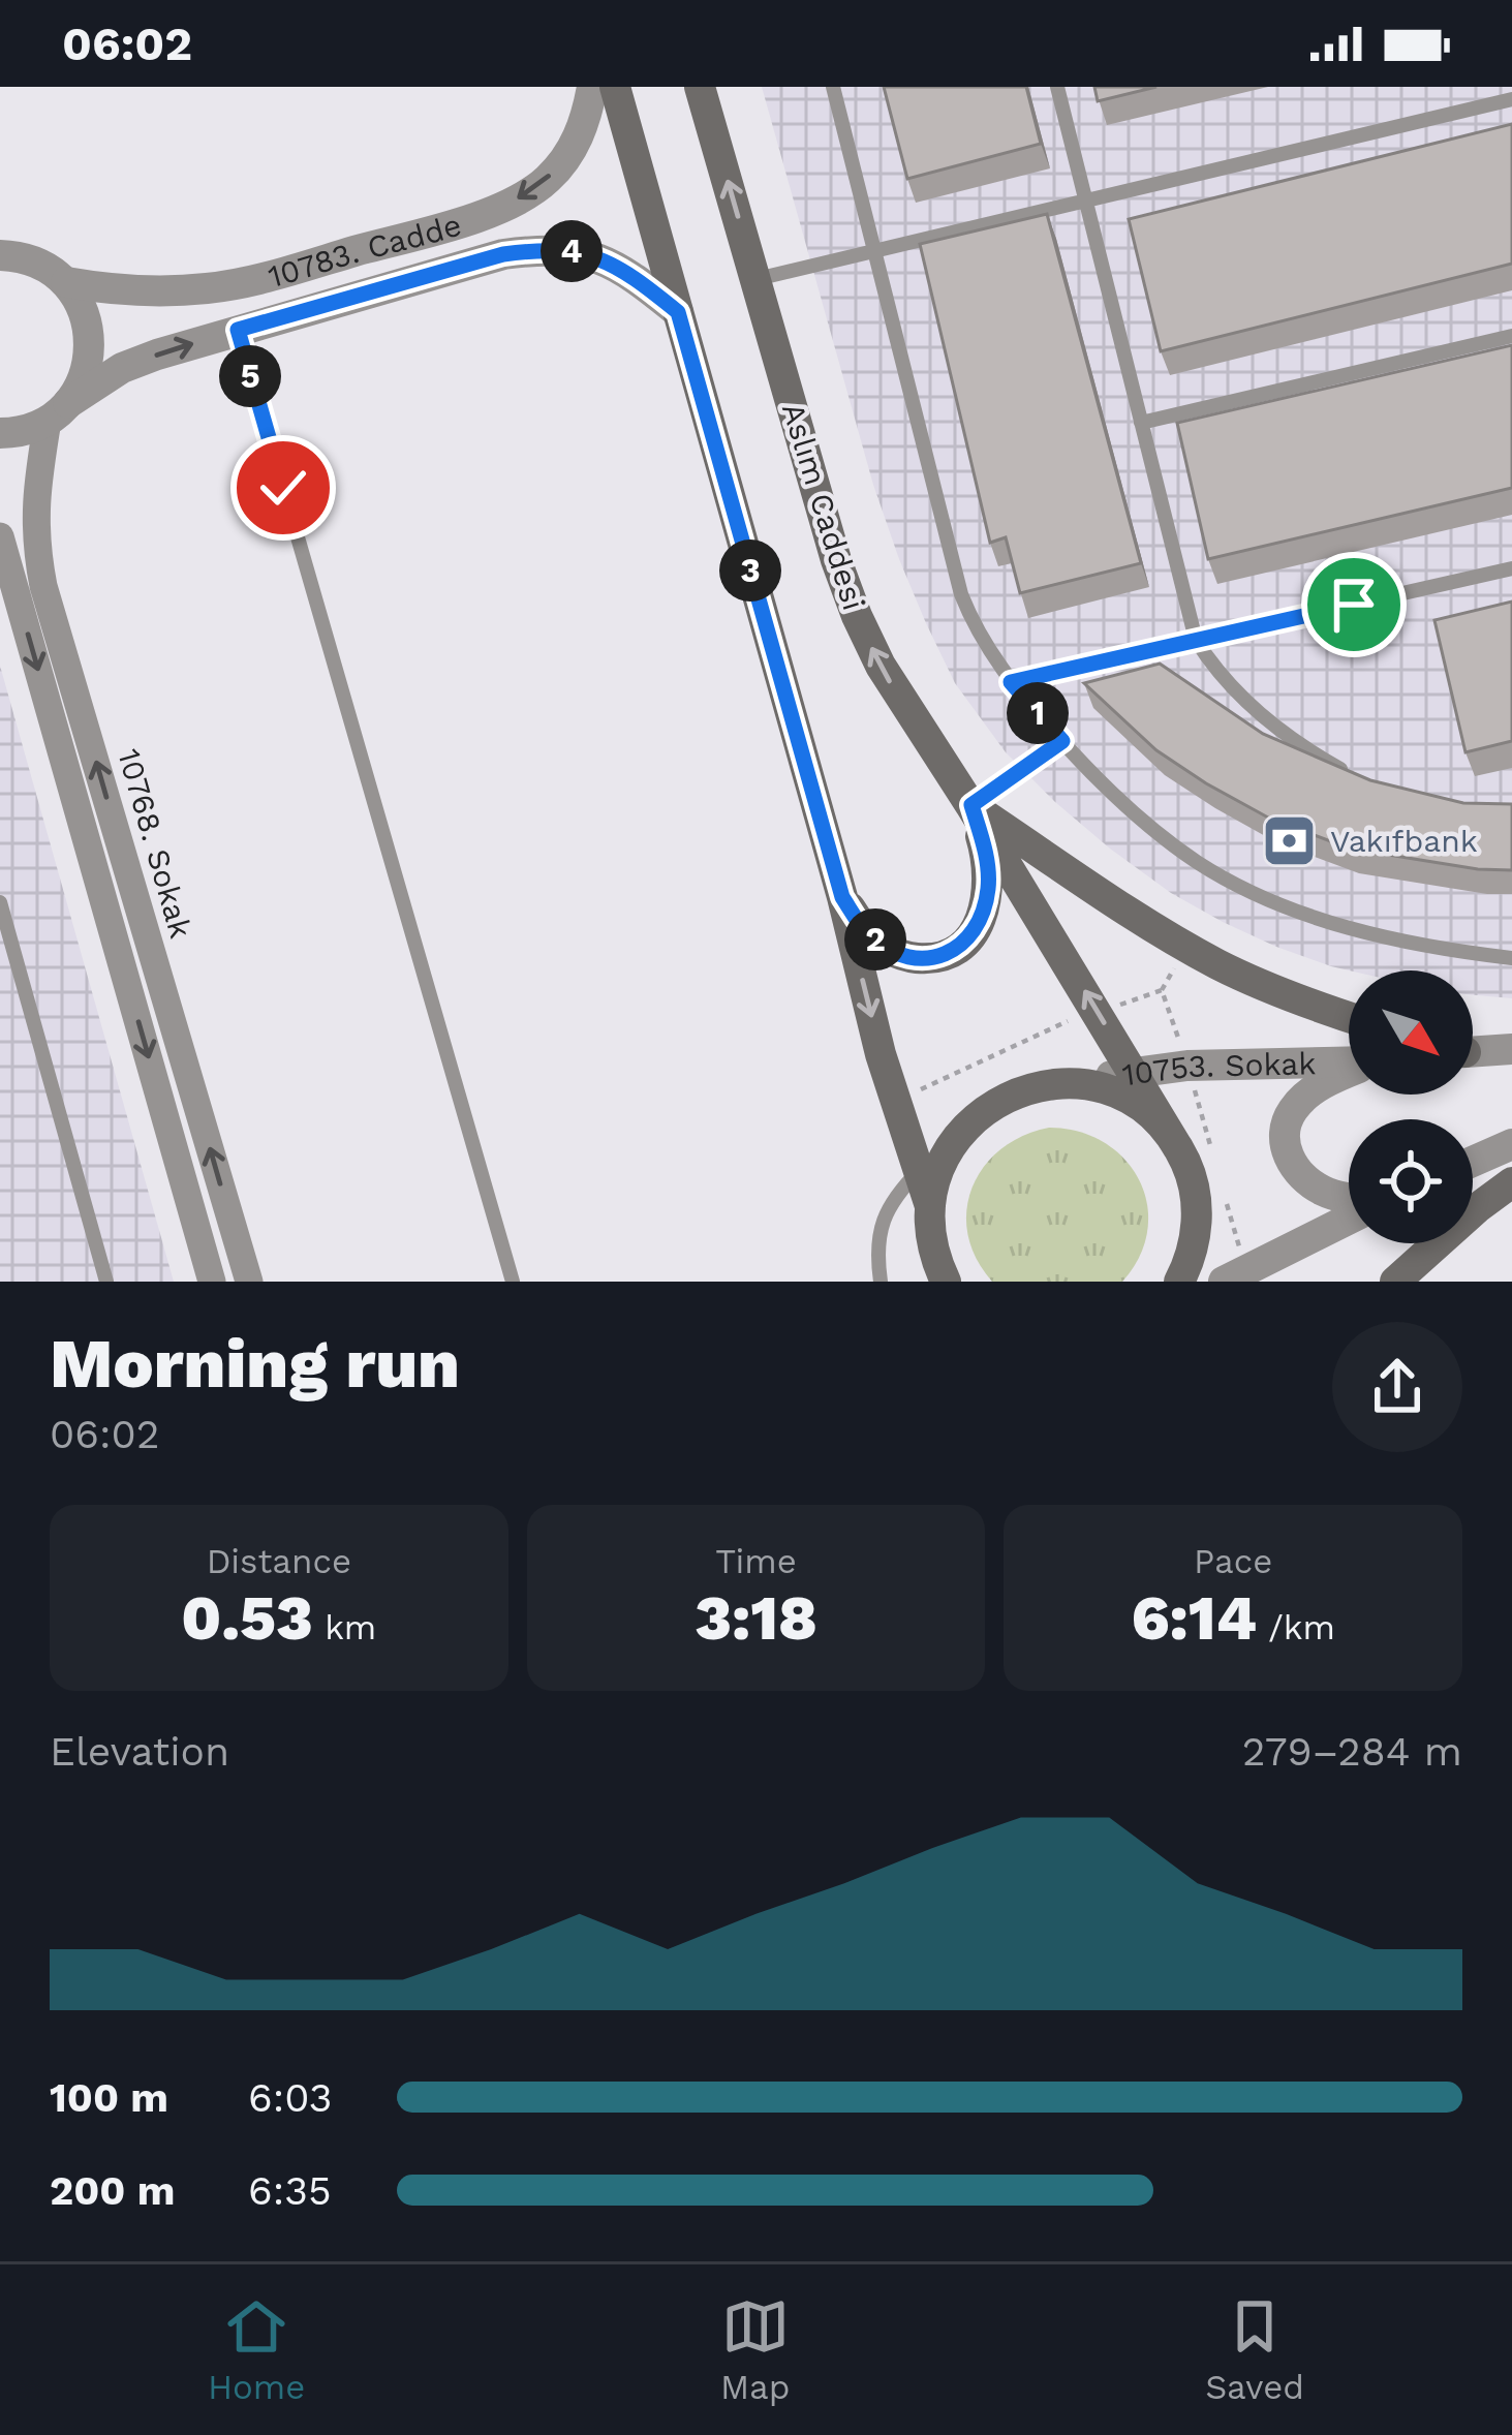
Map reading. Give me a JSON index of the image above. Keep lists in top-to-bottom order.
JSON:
{
  "streets": {
    "main road": ["Aslım Caddesi"],
    "street": ["10783. Cadde", "10768. Sokak", "10753. Sokak"]
  },
  "crossings": [
    ["10783. Cadde", "10768. Sokak"],
    ["Aslım Caddesi", "10753. Sokak"]
  ],
  "places": {
    "bank": ["Vakıfbank"]
  },
  "north": "bottom right",
  "page": {
    "status": "06:02",
    "pins": [
      "4",
      "5",
      "3",
      "1",
      "2"
    ],
    "heading": ["Morning run", "06:02"],
    "stats": [
      ["Distance", "0.53 km"],
      ["Time", "3:18"],
      ["Pace", "6:14 /km"]
    ],
    "chart": ["Elevation", "279–284 m"],
    "list": [
      {
        "name": "100 m",
        "note": "6:03"
      },
      {
        "name": "200 m",
        "note": "6:35"
      }
    ],
    "tabs": ["Home", "Map", "Saved"]
  }
}
